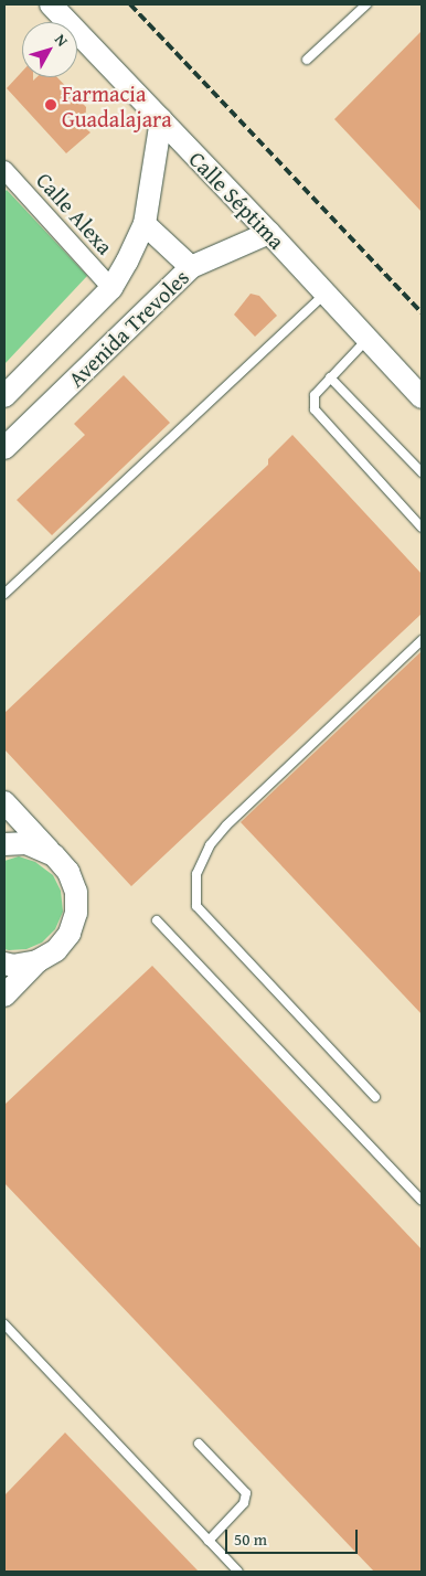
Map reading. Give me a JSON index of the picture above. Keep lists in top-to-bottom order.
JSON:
{
  "streets": {
    "street": ["Calle Séptima", "Calle Alexa", "Avenida Trevoles"]
  },
  "crossings": [
    ["Calle Séptima", "Avenida Trevoles"],
    ["Calle Alexa", "Avenida Trevoles"]
  ],
  "places": ["Farmacia Guadalajara"],
  "scale_bar": "50 m",
  "north": "top right"
}
